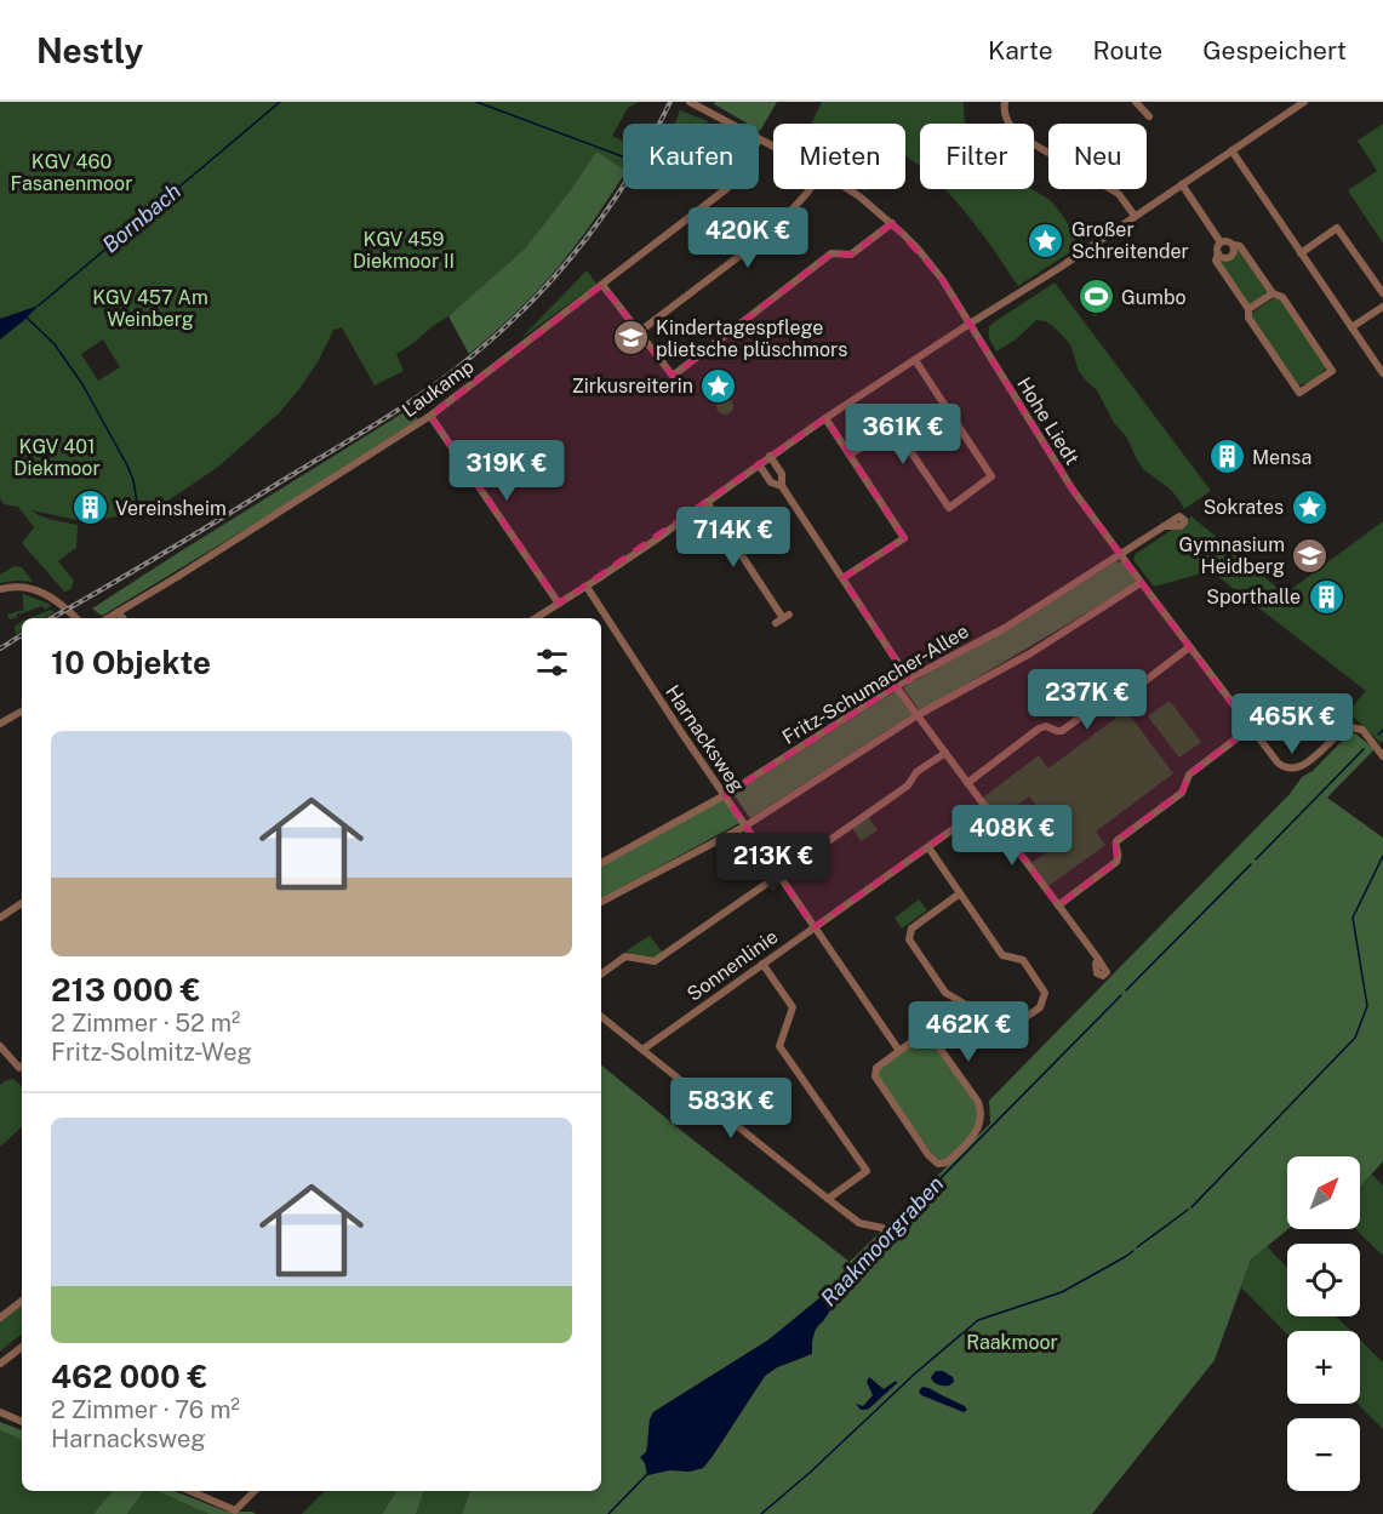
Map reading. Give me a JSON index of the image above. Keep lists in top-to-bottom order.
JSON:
{
  "streets": {
    "street": [
      "Laukamp",
      "Hohe Liedt",
      "Fritz-Schumacher-Allee",
      "Harnacksweg",
      "Sonnenlinie"
    ]
  },
  "crossings": [
    ["Hohe Liedt", "Fritz-Schumacher-Allee"],
    ["Fritz-Schumacher-Allee", "Harnacksweg"],
    ["Harnacksweg", "Sonnenlinie"]
  ],
  "water": ["Bornbach", "Raakmoorgraben"],
  "parks": [
    "KGV 460 Fasanenmoor",
    "KGV 459 Diekmoor II",
    "KGV 457 Am Weinberg",
    "KGV 401 Diekmoor",
    "Raakmoor"
  ],
  "places": {
    "place": ["Großer Schreitender", "Zirkusreiterin", "Sokrates"],
    "sports": ["Gumbo"],
    "school or university": ["Kindertagespflege plietsche plüschmors", "Gymnasium Heidberg"],
    "building": ["Mensa", "Vereinsheim", "Sporthalle"]
  },
  "north": "top right",
  "page": {
    "header": "Nestly",
    "nav": ["Karte", "Route", "Gespeichert"],
    "chip": [
      "Kaufen",
      "Mieten",
      "Filter",
      "Neu"
    ],
    "price": [
      "420K €",
      "361K €",
      "319K €",
      "714K €",
      "237K €",
      "465K €",
      "408K €",
      "213K €",
      "462K €",
      "583K €"
    ],
    "heading": "10 Objekte",
    "list": [
      {
        "name": "213 000 €",
        "note": "2 Zimmer · 52 m² · Fritz-Solmitz-Weg"
      },
      {
        "name": "462 000 €",
        "note": "2 Zimmer · 76 m² · Harnacksweg"
      }
    ],
    "map_buttons": ["+", "−"]
  }
}
